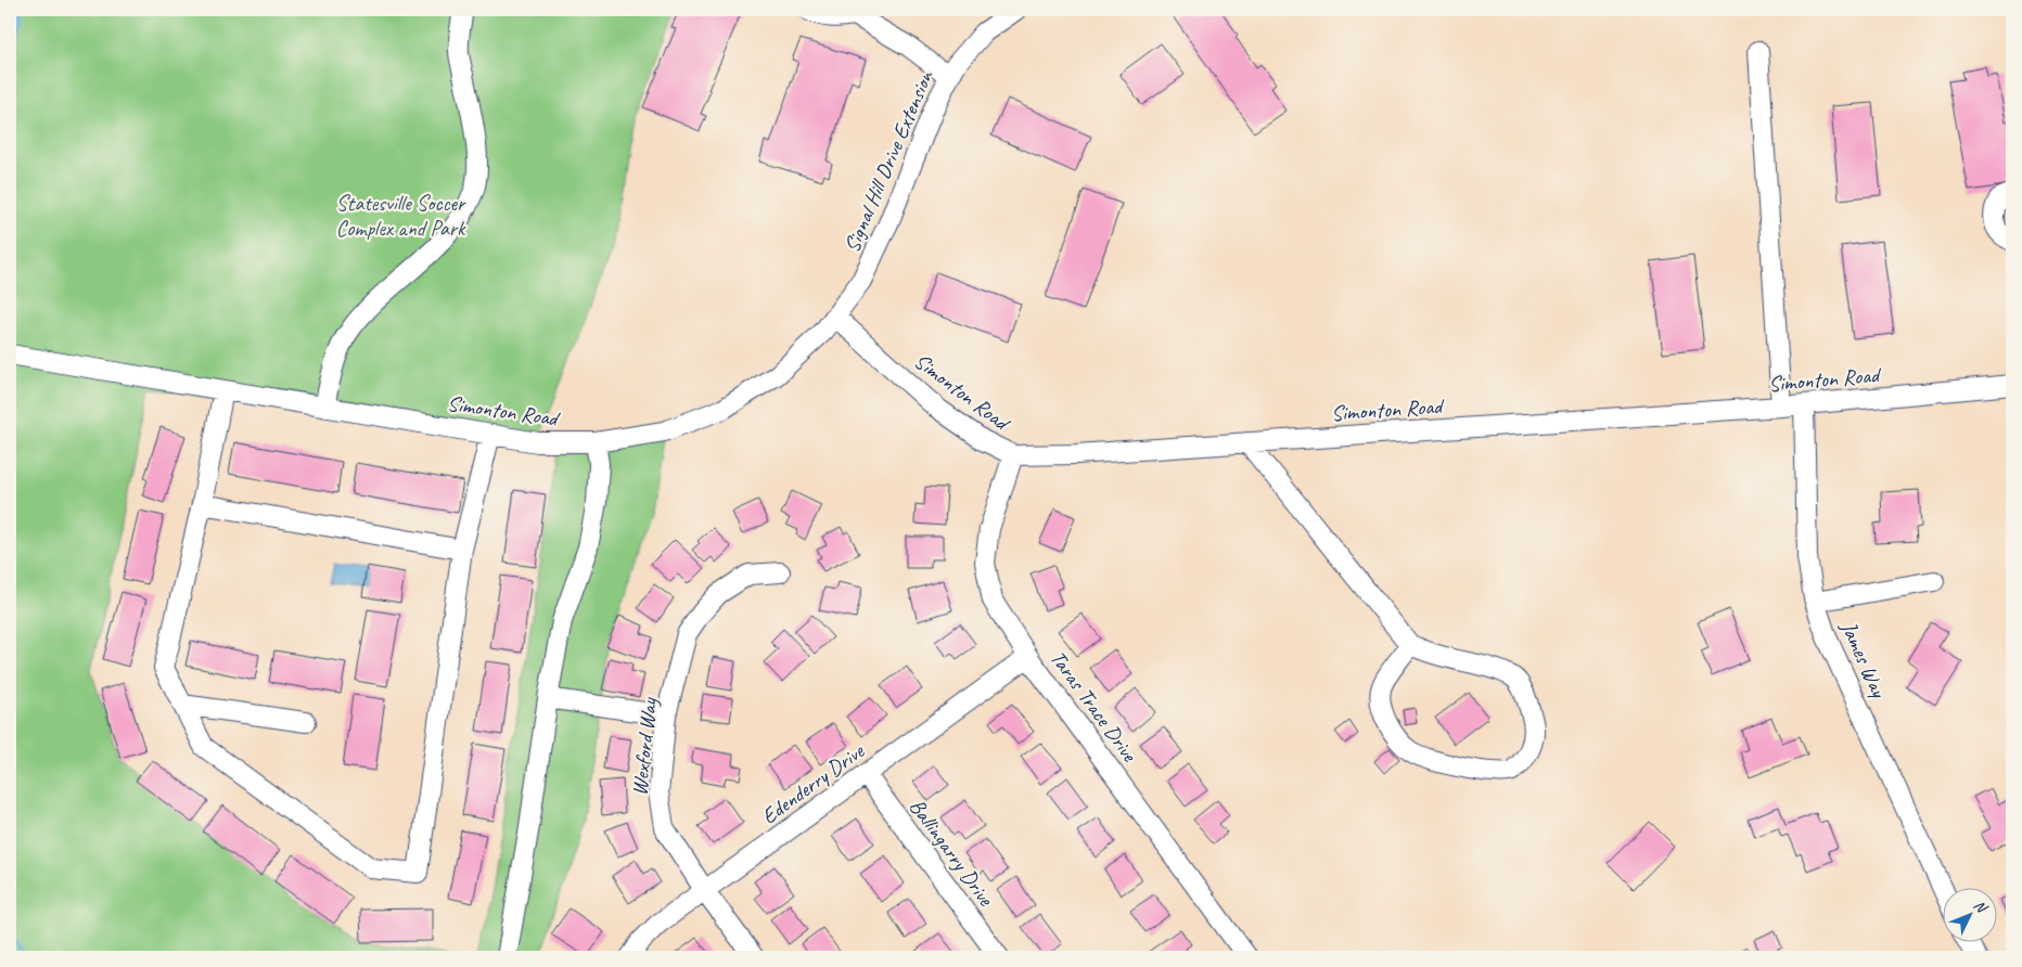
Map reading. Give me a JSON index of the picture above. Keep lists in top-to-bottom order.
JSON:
{
  "streets": {
    "street": [
      "Signal Hill Drive Extension",
      "Simonton Road",
      "James Way",
      "Taras Trace Drive",
      "Wexford Way",
      "Edenderry Drive",
      "Ballingarry Drive"
    ]
  },
  "crossings": [
    ["Signal Hill Drive Extension", "Simonton Road"],
    ["Simonton Road", "James Way"],
    ["Simonton Road", "Taras Trace Drive"],
    ["Taras Trace Drive", "Edenderry Drive"],
    ["Wexford Way", "Edenderry Drive"],
    ["Edenderry Drive", "Ballingarry Drive"]
  ],
  "parks": ["Statesville Soccer Complex and Park"],
  "north": "top right"
}
